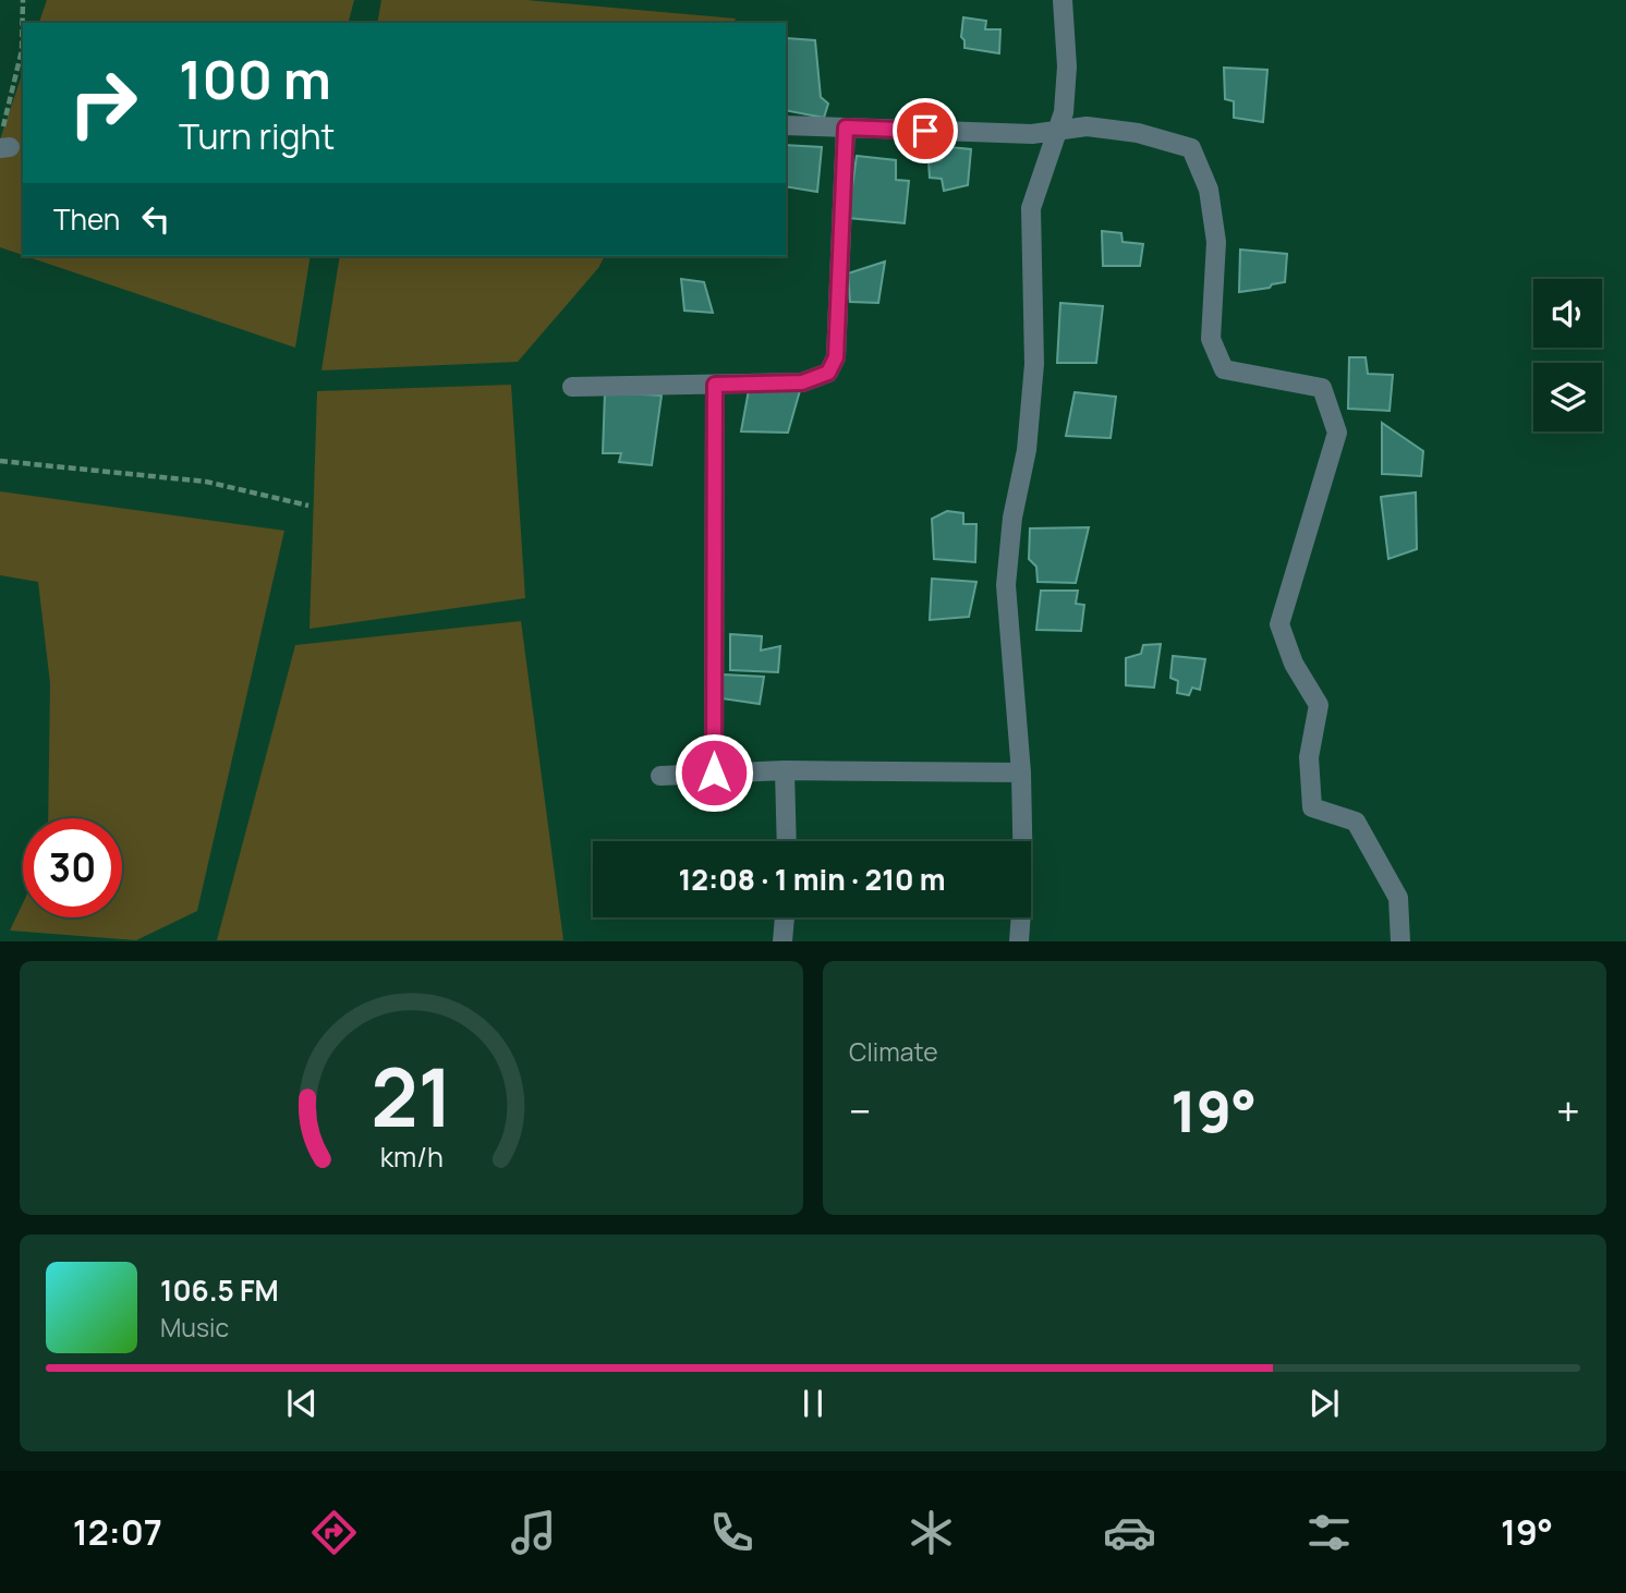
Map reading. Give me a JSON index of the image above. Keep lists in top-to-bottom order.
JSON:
{
  "page": {
    "turn": ["100 m", "Turn right"],
    "then": "Then",
    "limit": "30",
    "trip": "12:08 · 1 min · 210 m",
    "tile": "Climate",
    "heat": ["−", "19°", "+"],
    "song": ["106.5 FM", "Music"],
    "tabs": ["12:07", "19°"],
    "gauge": ["21", "km/h"]
  }
}
